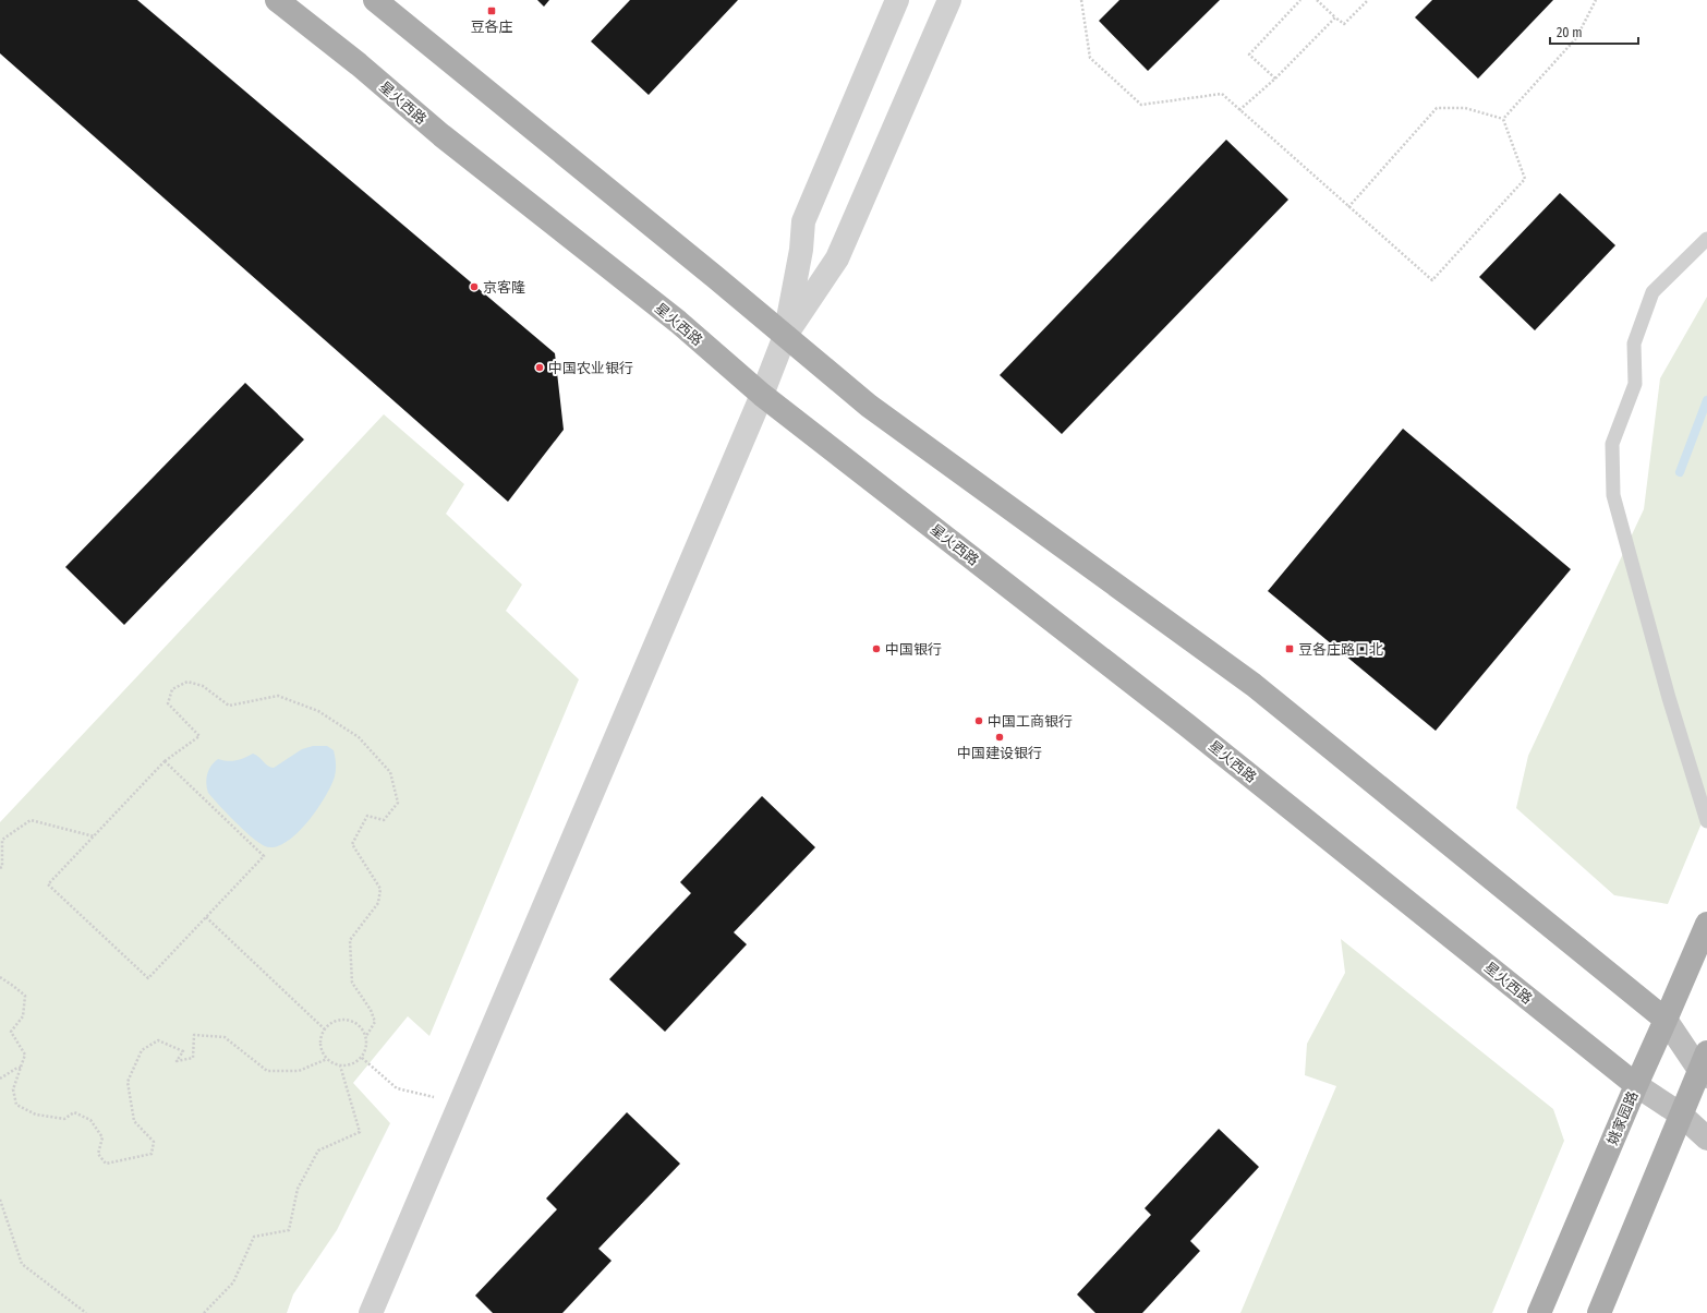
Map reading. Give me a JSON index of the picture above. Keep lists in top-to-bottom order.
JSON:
{
  "streets": {
    "main road": ["星火西路", "姚家园路"]
  },
  "crossings": [
    ["星火西路", "姚家园路"]
  ],
  "places": {
    "transit": ["豆各庄", "豆各庄路口北"],
    "other": [
      "京客隆",
      "中国农业银行",
      "中国银行",
      "中国工商银行",
      "中国建设银行"
    ]
  },
  "scale_bar": "20 m"
}
